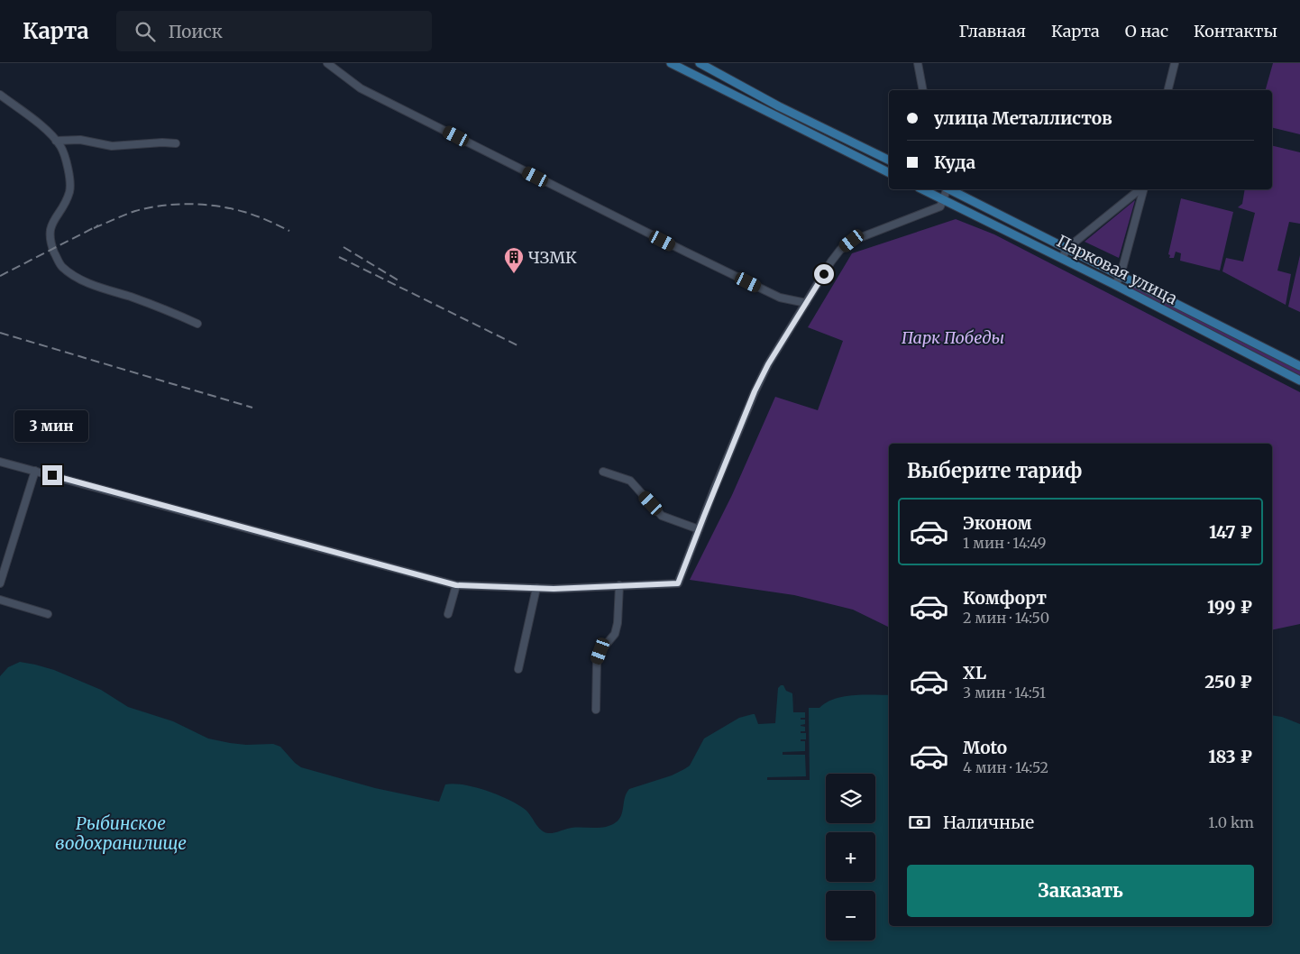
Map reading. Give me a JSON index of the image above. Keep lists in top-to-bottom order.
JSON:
{
  "streets": {
    "main road": ["Парковая улица"]
  },
  "water": ["Рыбинское водохранилище"],
  "parks": ["Парк Победы"],
  "places": {
    "building": ["ЧЗМК"]
  },
  "page": {
    "header": "Карта",
    "search": "Поиск",
    "nav": [
      "Главная",
      "Карта",
      "О нас",
      "Контакты"
    ],
    "banner": ["улица Металлистов", "Куда"],
    "bubble": "3 мин",
    "heading": "Выберите тариф",
    "list": [
      {
        "name": "Эконом",
        "note": "1 мин · 14:49",
        "value": "147 ₽"
      },
      {
        "name": "Комфорт",
        "note": "2 мин · 14:50",
        "value": "199 ₽"
      },
      {
        "name": "XL",
        "note": "3 мин · 14:51",
        "value": "250 ₽"
      },
      {
        "name": "Moto",
        "note": "4 мин · 14:52",
        "value": "183 ₽"
      }
    ],
    "map_buttons": ["+", "−"],
    "pay": ["Наличные", "1.0 km"],
    "buttons": "Заказать"
  }
}
